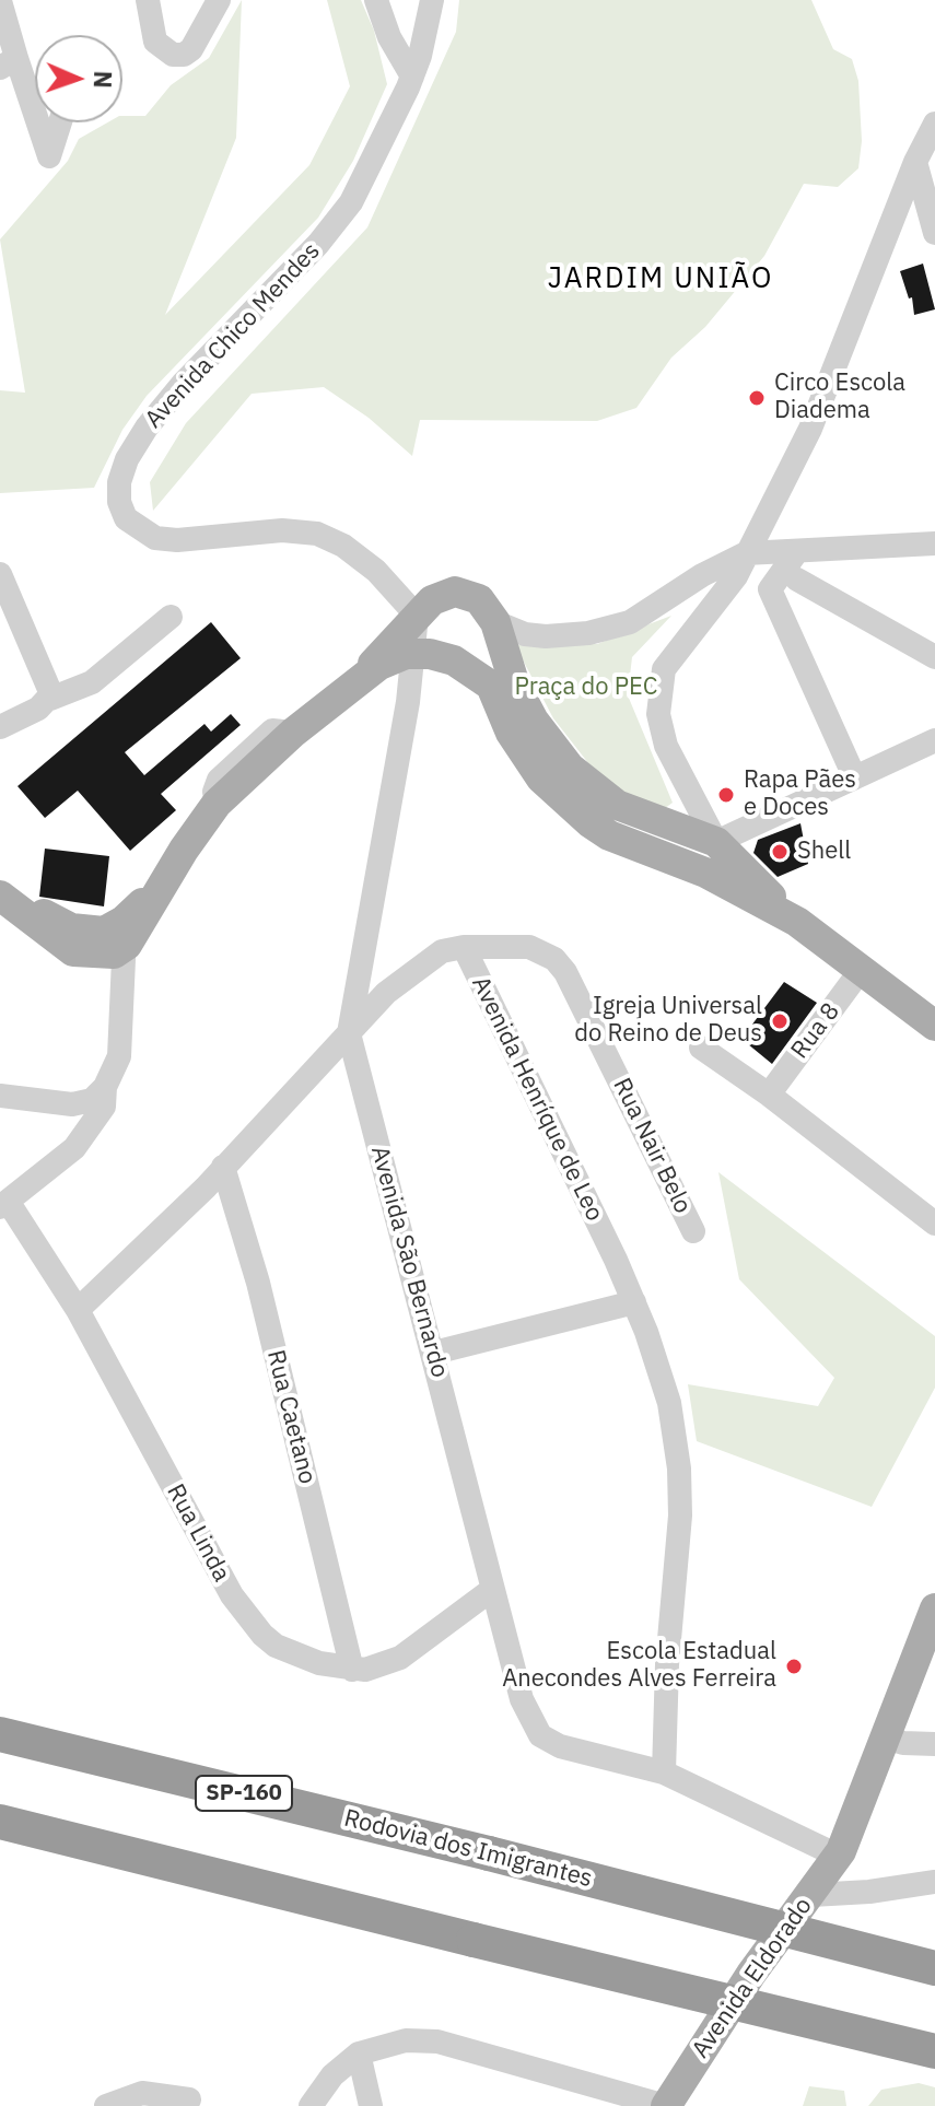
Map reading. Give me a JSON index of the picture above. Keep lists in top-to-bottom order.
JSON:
{
  "streets": {
    "highway": ["SP-160", "Rodovia dos Imigrantes"],
    "main road": ["Avenida Eldorado"],
    "street": [
      "Avenida Chico Mendes",
      "Rua 8",
      "Avenida Henríque de Leo",
      "Rua Nair Belo",
      "Avenida São Bernardo",
      "Rua Caetano",
      "Rua Linda"
    ]
  },
  "crossings": [
    ["Avenida Chico Mendes", "Avenida São Bernardo"],
    ["Avenida Henríque de Leo", "Rua Nair Belo"],
    ["Avenida Henríque de Leo", "Avenida São Bernardo"],
    ["Avenida Henríque de Leo", "Rua Caetano"],
    ["Avenida Henríque de Leo", "Rua Linda"],
    ["Avenida São Bernardo", "Rua Linda"],
    ["Rua Caetano", "Rua Linda"]
  ],
  "districts": ["JARDIM UNIÃO"],
  "parks": ["Praça do PEC"],
  "places": [
    "Circo Escola Diadema",
    "Rapa Pães e Doces",
    "Shell",
    "Igreja Universal do Reino de Deus",
    "Escola Estadual Anecondes Alves Ferreira"
  ],
  "north": "right"
}
